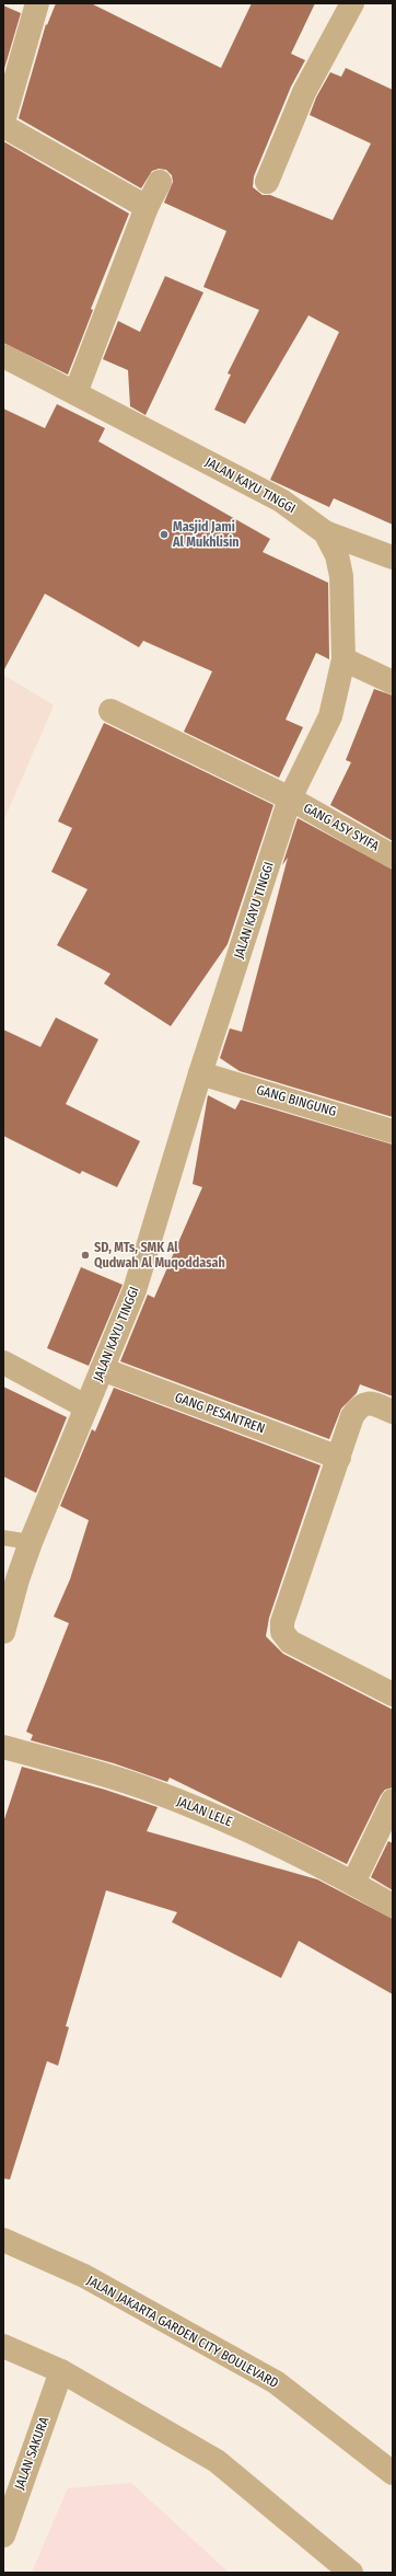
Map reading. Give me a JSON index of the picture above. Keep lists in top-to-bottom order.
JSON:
{
  "streets": {
    "street": [
      "JALAN KAYU TINGGI",
      "GANG ASY SYIFA",
      "GANG BINGUNG",
      "GANG PESANTREN",
      "JALAN LELE",
      "JALAN JAKARTA GARDEN CITY BOULEVARD",
      "JALAN SAKURA"
    ]
  },
  "crossings": [
    ["JALAN KAYU TINGGI", "GANG ASY SYIFA"],
    ["JALAN KAYU TINGGI", "GANG BINGUNG"],
    ["JALAN KAYU TINGGI", "GANG PESANTREN"]
  ],
  "places": ["Masjid Jami Al Mukhlisin", "SD, MTs, SMK Al Qudwah Al Muqoddasah"]
}
